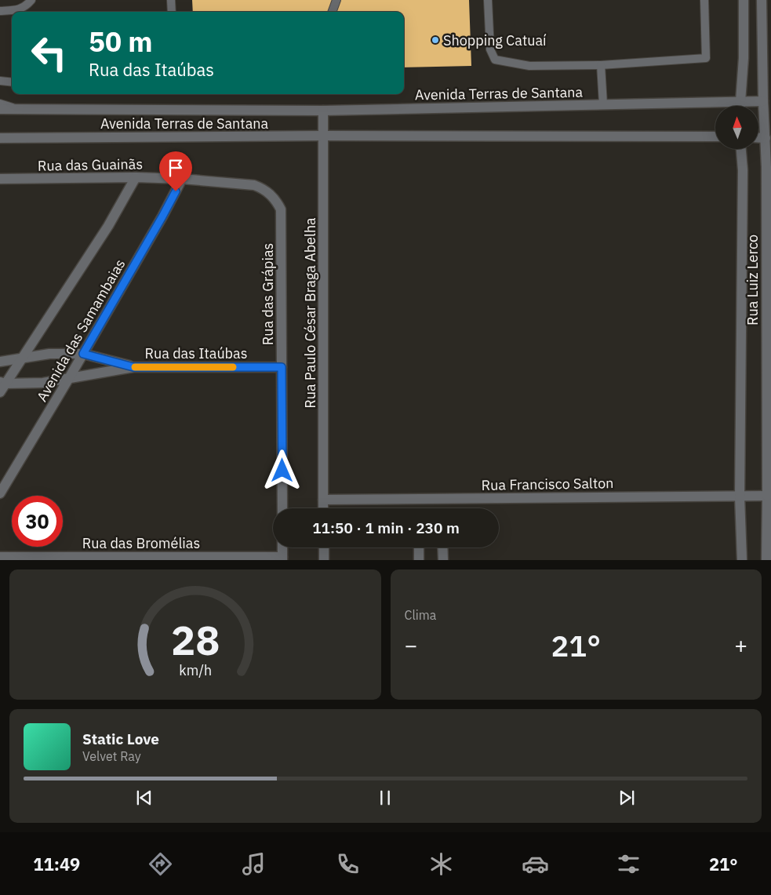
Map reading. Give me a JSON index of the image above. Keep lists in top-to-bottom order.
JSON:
{
  "streets": {
    "street": [
      "Avenida Terras de Santana",
      "Rua das Guainãs",
      "Rua Luiz Lerco",
      "Rua das Grápias",
      "Rua Paulo César Braga Abelha",
      "Avenida das Samambaias",
      "Rua das Itaúbas",
      "Rua Francisco Salton",
      "Rua das Bromélias"
    ]
  },
  "crossings": [
    ["Avenida Terras de Santana", "Rua Luiz Lerco"],
    ["Avenida Terras de Santana", "Rua Paulo César Braga Abelha"],
    ["Rua das Guainãs", "Rua das Grápias"],
    ["Rua das Guainãs", "Avenida das Samambaias"],
    ["Rua Luiz Lerco", "Rua Francisco Salton"],
    ["Rua das Grápias", "Rua das Itaúbas"],
    ["Rua Paulo César Braga Abelha", "Rua Francisco Salton"],
    ["Avenida das Samambaias", "Rua das Itaúbas"]
  ],
  "places": ["Shopping Catuaí"],
  "north": "top",
  "page": {
    "turn": ["50 m", "Rua das Itaúbas"],
    "limit": "30",
    "trip": "11:50 · 1 min · 230 m",
    "tile": "Clima",
    "heat": ["−", "21°", "+"],
    "song": ["Static Love", "Velvet Ray"],
    "tabs": ["11:49", "21°"],
    "gauge": ["28", "km/h"]
  }
}
